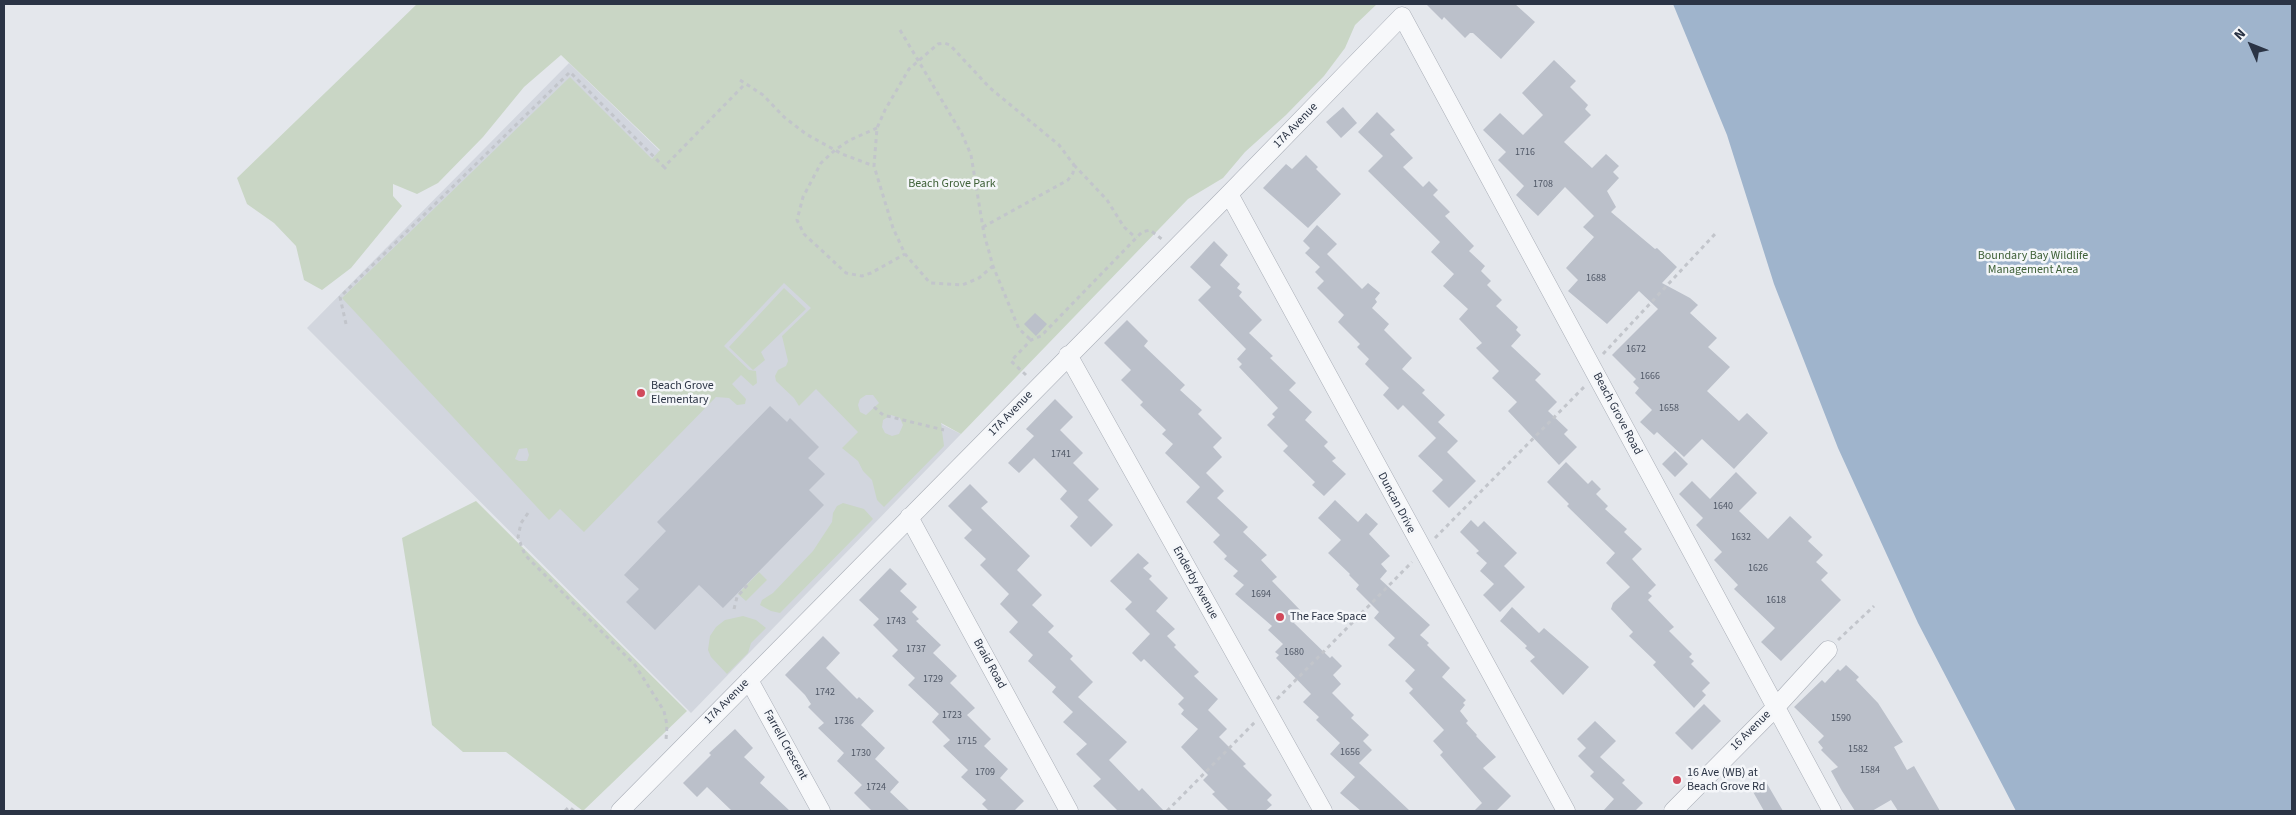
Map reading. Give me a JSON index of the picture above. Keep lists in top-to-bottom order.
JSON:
{
  "streets": {
    "street": [
      "17A Avenue",
      "Beach Grove Road",
      "Duncan Drive",
      "Enderby Avenue",
      "Braid Road",
      "16 Avenue",
      "Farrell Crescent"
    ]
  },
  "crossings": [
    ["17A Avenue", "Beach Grove Road"],
    ["17A Avenue", "Duncan Drive"],
    ["17A Avenue", "Enderby Avenue"],
    ["17A Avenue", "Braid Road"],
    ["17A Avenue", "Farrell Crescent"],
    ["Beach Grove Road", "16 Avenue"]
  ],
  "parks": ["Beach Grove Park", "Boundary Bay Wildlife Management Area"],
  "places": ["Beach Grove Elementary", "The Face Space", "16 Ave (WB) at Beach Grove Rd"],
  "house_numbers": [
    "1716",
    "1708",
    "1688",
    "1672",
    "1666",
    "1658",
    "1741",
    "1640",
    "1632",
    "1626",
    "1694",
    "1618",
    "1743",
    "1737",
    "1680",
    "1729",
    "1742",
    "1723",
    "1590",
    "1736",
    "1715",
    "1582",
    "1656",
    "1730",
    "1584",
    "1709",
    "1724"
  ],
  "north": "top left"
}
